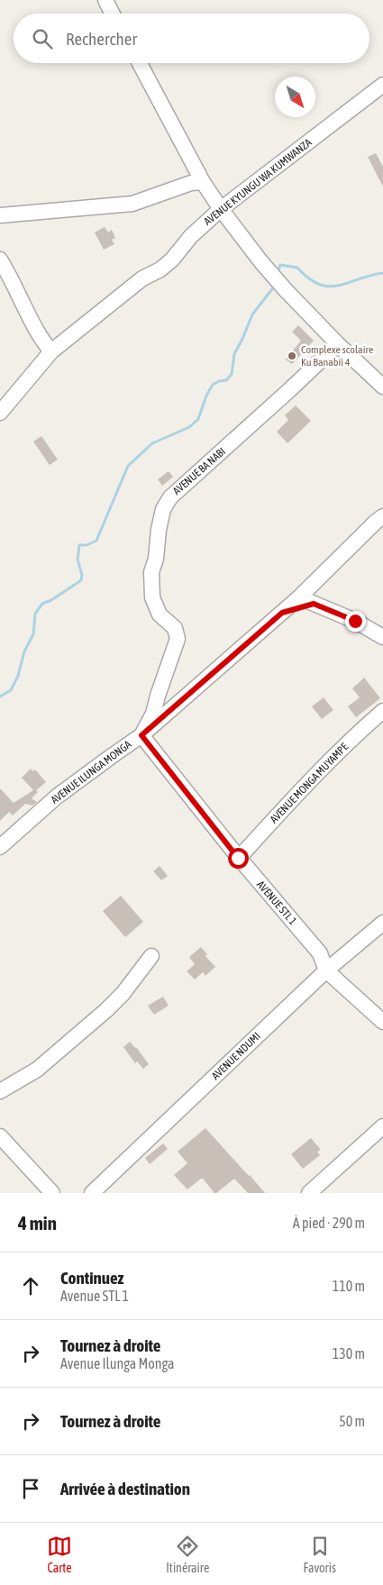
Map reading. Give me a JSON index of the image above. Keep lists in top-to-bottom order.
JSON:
{
  "streets": {
    "street": [
      "AVENUE KYUNGU WA KUMWANZA",
      "AVENUE BA NABI",
      "AVENUE ILUNGA MONGA",
      "AVENUE MONGA MUYAMPE",
      "AVENUE STL 1",
      "AVENUE NDUMI"
    ]
  },
  "crossings": [
    ["AVENUE BA NABI", "AVENUE ILUNGA MONGA"],
    ["AVENUE BA NABI", "AVENUE STL 1"],
    ["AVENUE ILUNGA MONGA", "AVENUE STL 1"],
    ["AVENUE MONGA MUYAMPE", "AVENUE STL 1"],
    ["AVENUE STL 1", "AVENUE NDUMI"]
  ],
  "places": ["Complexe scolaire Ku Banabii 4"],
  "north": "bottom right",
  "page": {
    "search": "Rechercher",
    "heading": ["4 min", "À pied · 290 m"],
    "list": [
      ["Continuez", "Avenue STL 1", "110 m"],
      ["Tournez à droite", "Avenue Ilunga Monga", "130 m"],
      ["Tournez à droite", "50 m"],
      "Arrivée à destination"
    ],
    "nav": ["Carte", "Itinéraire", "Favoris"]
  }
}
